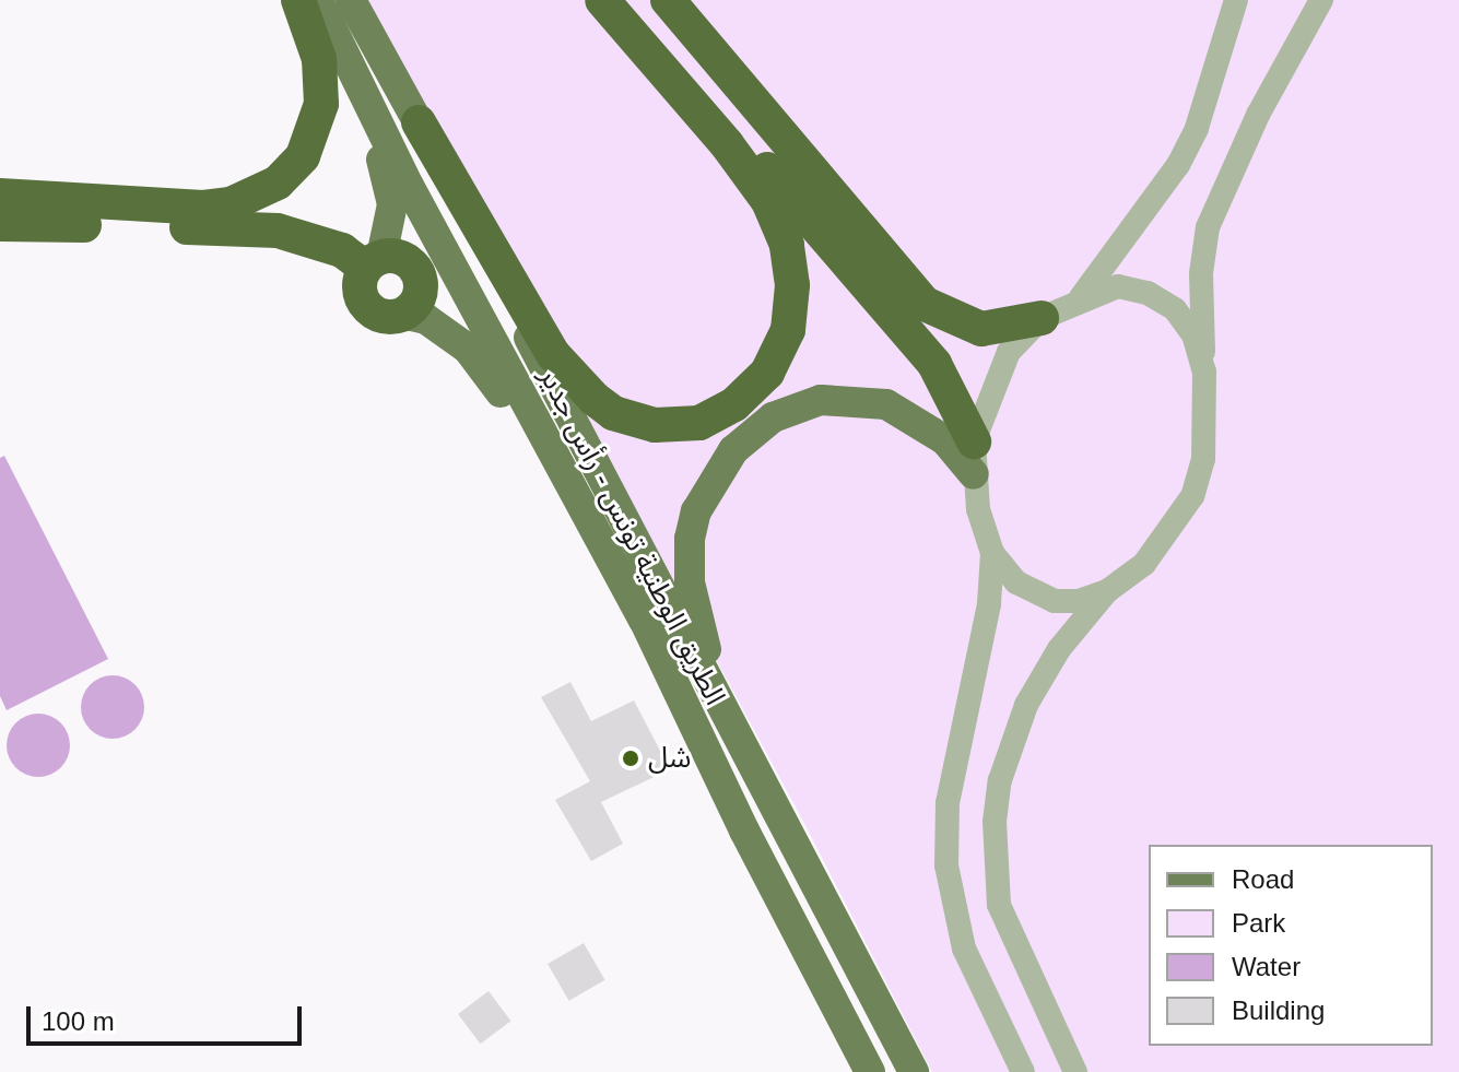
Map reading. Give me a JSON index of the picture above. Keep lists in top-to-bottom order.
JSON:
{
  "streets": {
    "main road": ["الطريق الوطنية تونس - رأس جدير"]
  },
  "places": ["شل"],
  "legend": [
    "Road",
    "Park",
    "Water",
    "Building"
  ],
  "scale_bar": "100 m"
}
